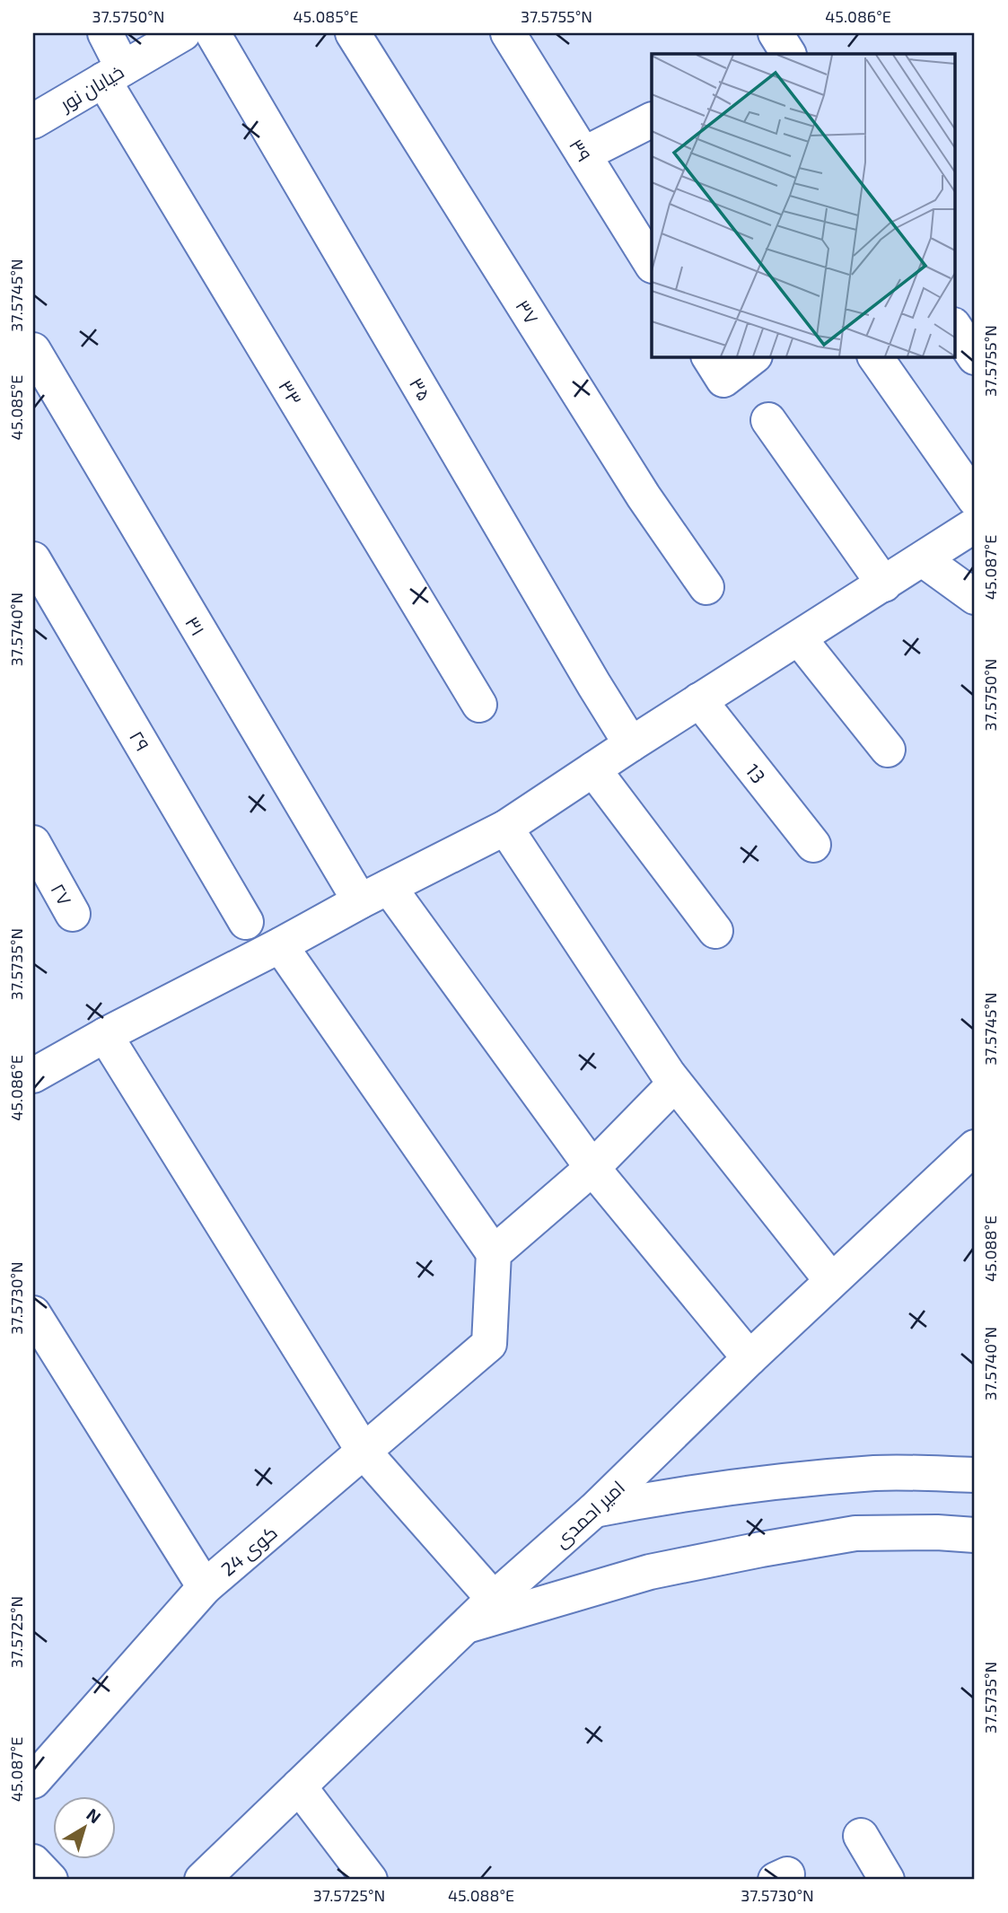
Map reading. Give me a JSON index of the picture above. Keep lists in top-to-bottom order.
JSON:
{
  "streets": {
    "street": [
      "خیابان نور",
      "۳۹",
      "۳۷",
      "۳۵",
      "۳۳",
      "۳۱",
      "۲۹",
      "13",
      "۲۷",
      "امیر احمدی",
      "کوی 24"
    ]
  },
  "crossings": [
    ["خیابان نور", "۳۳"],
    ["۳۱", "امیر احمدی"]
  ],
  "north": "top right",
  "coordinates": [
    "37.5750°N",
    "45.085°E",
    "37.5755°N",
    "45.086°E",
    "37.5745°N",
    "45.087°E",
    "37.5740°N",
    "37.5735°N",
    "45.088°E",
    "37.5730°N",
    "37.5725°N"
  ]
}
